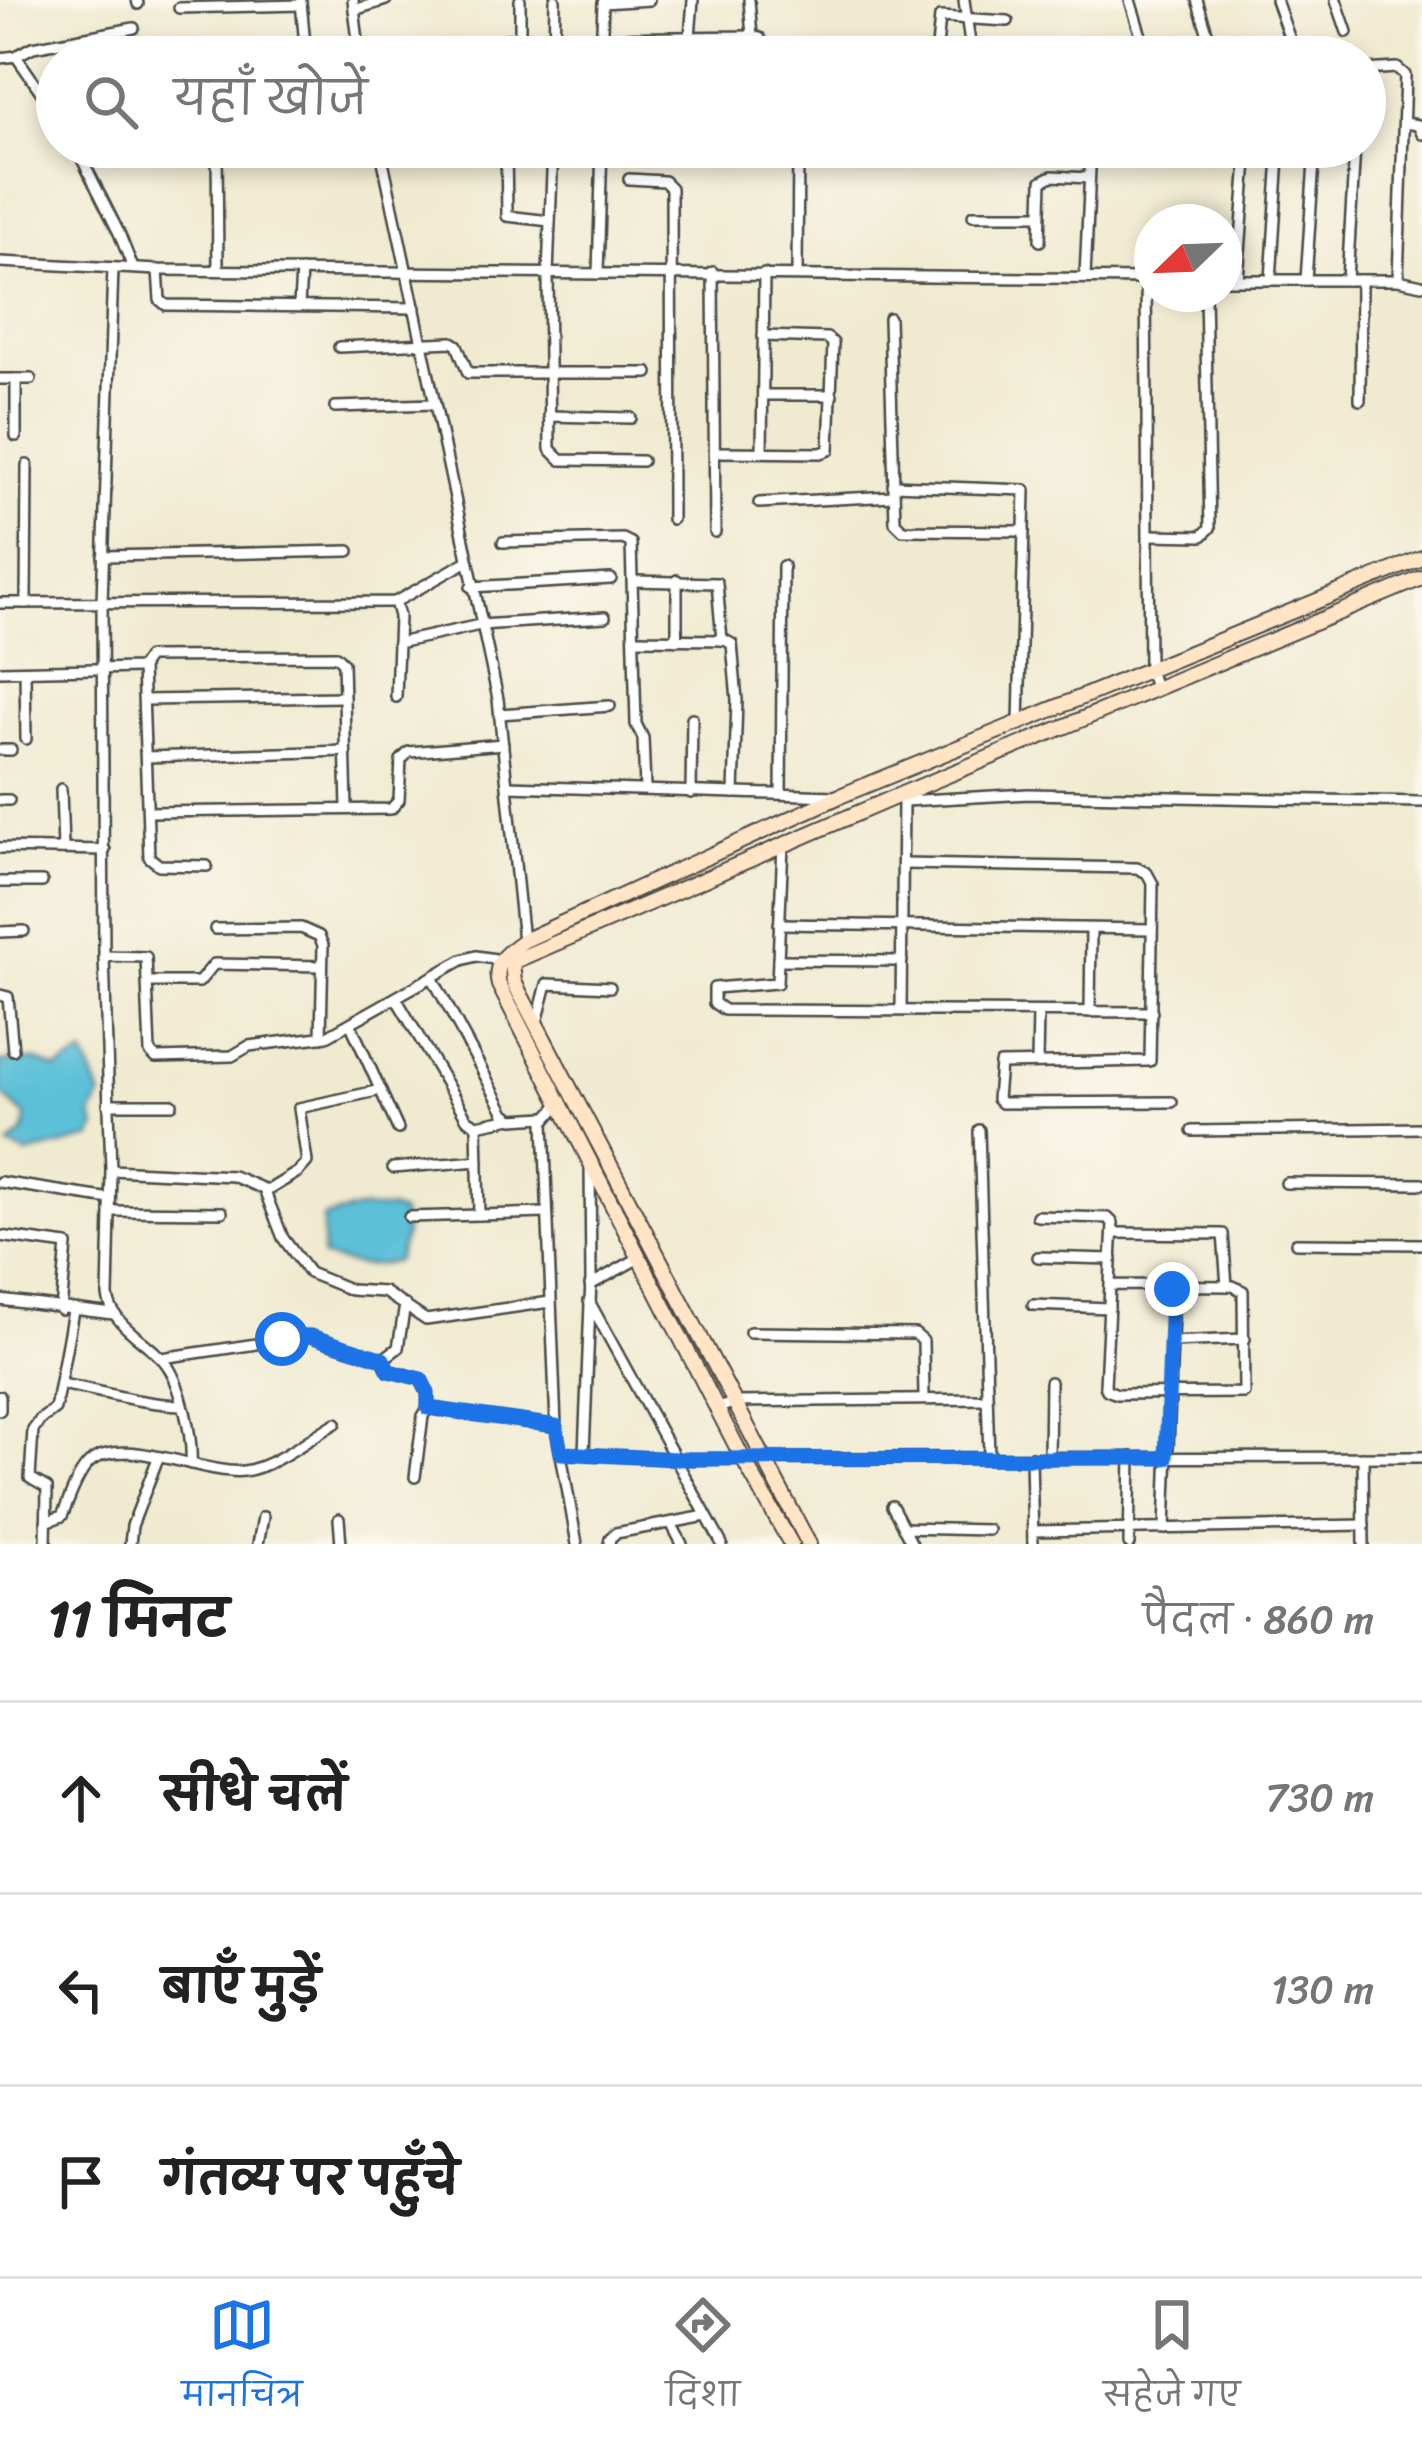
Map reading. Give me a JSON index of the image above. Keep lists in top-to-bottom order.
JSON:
{
  "north": "bottom left",
  "page": {
    "search": "यहाँ खोजें",
    "heading": ["11 मिनट", "पैदल · 860 m"],
    "list": [
      ["सीधे चलें", "730 m"],
      ["बाएँ मुड़ें", "130 m"],
      "गंतव्य पर पहुँचे"
    ],
    "nav": ["मानचित्र", "दिशा", "सहेजे गए"]
  }
}
